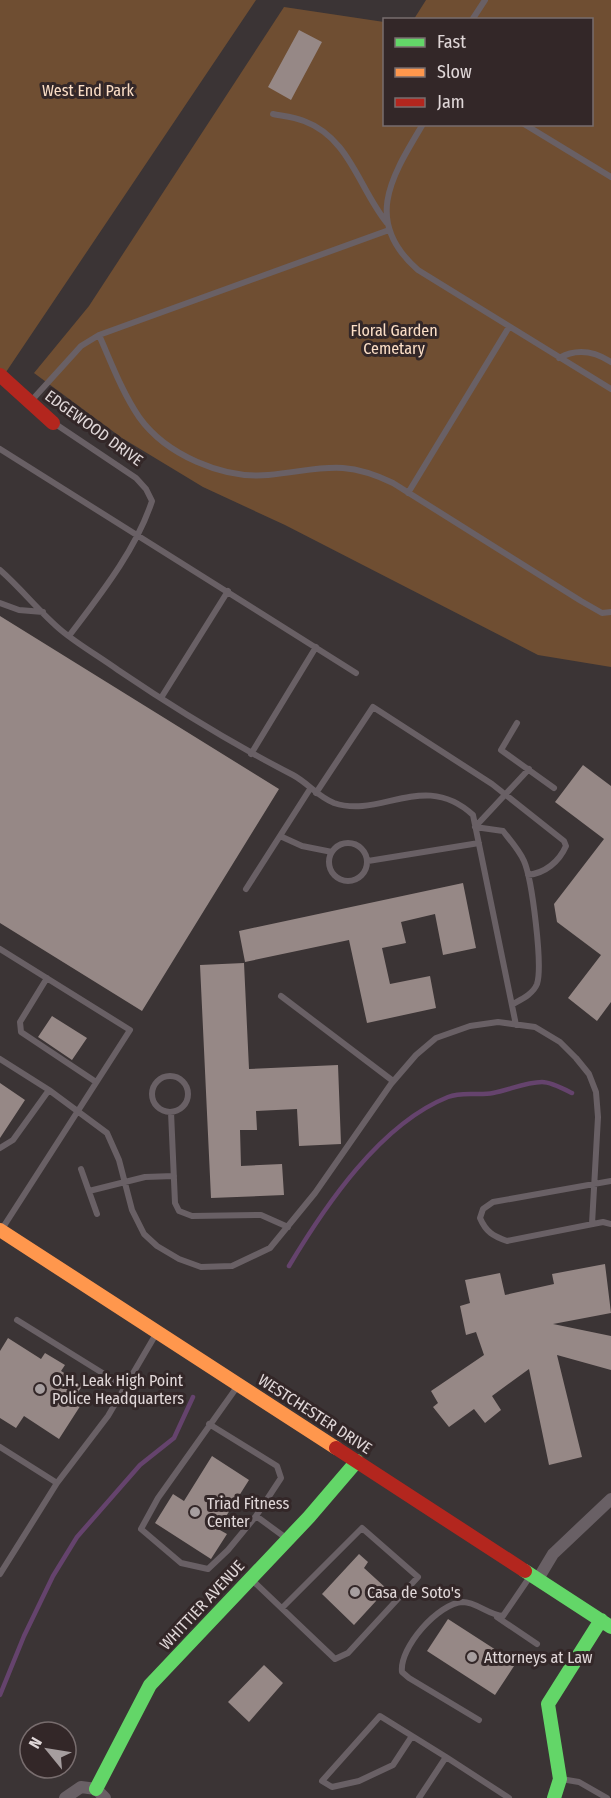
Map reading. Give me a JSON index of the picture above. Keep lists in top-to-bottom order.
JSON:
{
  "streets": {
    "main road": ["EDGEWOOD DRIVE", "WESTCHESTER DRIVE", "WHITTIER AVENUE"]
  },
  "crossings": [
    ["WESTCHESTER DRIVE", "WHITTIER AVENUE"]
  ],
  "parks": ["West End Park", "Floral Garden Cemetary"],
  "places": [
    "O.H. Leak High Point Police Headquarters",
    "Triad Fitness Center",
    "Casa de Soto's",
    "Attorneys at Law"
  ],
  "legend": ["Fast", "Slow", "Jam"],
  "north": "top left"
}
